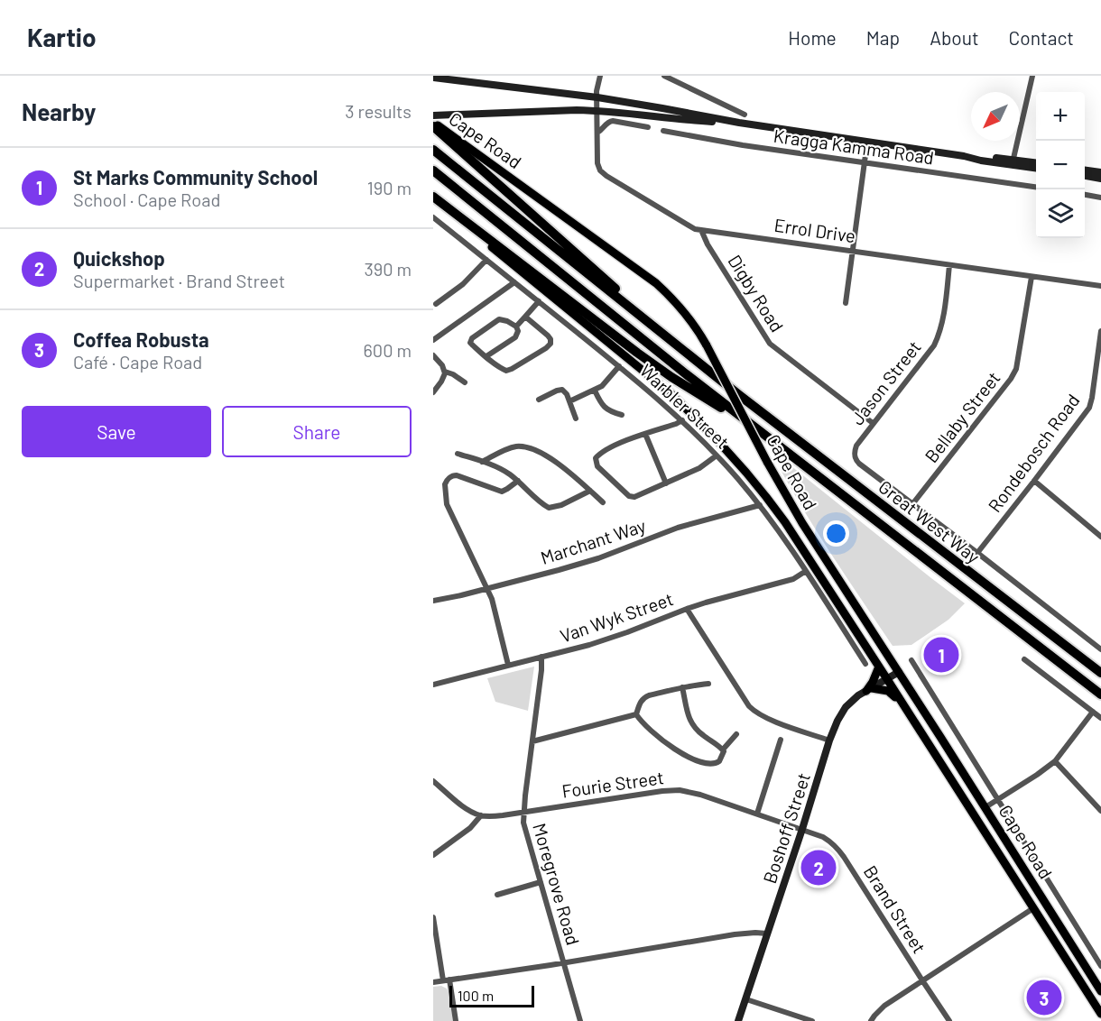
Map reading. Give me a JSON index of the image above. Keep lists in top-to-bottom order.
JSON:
{
  "streets": {
    "highway": ["Great West Way"],
    "main road": ["Cape Road", "Kragga Kamma Road", "Boshoff Street"],
    "street": [
      "Errol Drive",
      "Digby Road",
      "Jason Street",
      "Warbler Street",
      "Bellaby Street",
      "Rondebosch Road",
      "Marchant Way",
      "Van Wyk Street",
      "Fourie Street",
      "Moregrove Road",
      "Brand Street"
    ]
  },
  "crossings": [
    ["Cape Road", "Boshoff Street"],
    ["Kragga Kamma Road", "Errol Drive"],
    ["Errol Drive", "Digby Road"],
    ["Errol Drive", "Jason Street"],
    ["Errol Drive", "Bellaby Street"],
    ["Digby Road", "Jason Street"],
    ["Jason Street", "Great West Way"],
    ["Warbler Street", "Marchant Way"],
    ["Warbler Street", "Van Wyk Street"],
    ["Bellaby Street", "Great West Way"],
    ["Rondebosch Road", "Great West Way"],
    ["Van Wyk Street", "Moregrove Road"],
    ["Fourie Street", "Boshoff Street"],
    ["Fourie Street", "Moregrove Road"],
    ["Fourie Street", "Brand Street"],
    ["Boshoff Street", "Brand Street"]
  ],
  "scale_bar": "100 m",
  "north": "bottom left",
  "page": {
    "header": "Kartio",
    "nav": [
      "Home",
      "Map",
      "About",
      "Contact"
    ],
    "heading": ["Nearby", "3 results"],
    "map_buttons": ["+", "−"],
    "list": [
      {
        "mark": "1",
        "name": "St Marks Community School",
        "note": "School · Cape Road",
        "value": "190 m"
      },
      {
        "mark": "2",
        "name": "Quickshop",
        "note": "Supermarket · Brand Street",
        "value": "390 m"
      },
      {
        "mark": "3",
        "name": "Coffea Robusta",
        "note": "Café · Cape Road",
        "value": "600 m"
      }
    ],
    "buttons": ["Save", "Share"],
    "pins": ["1", "2", "3"],
    "scale": "100 m"
  }
}
